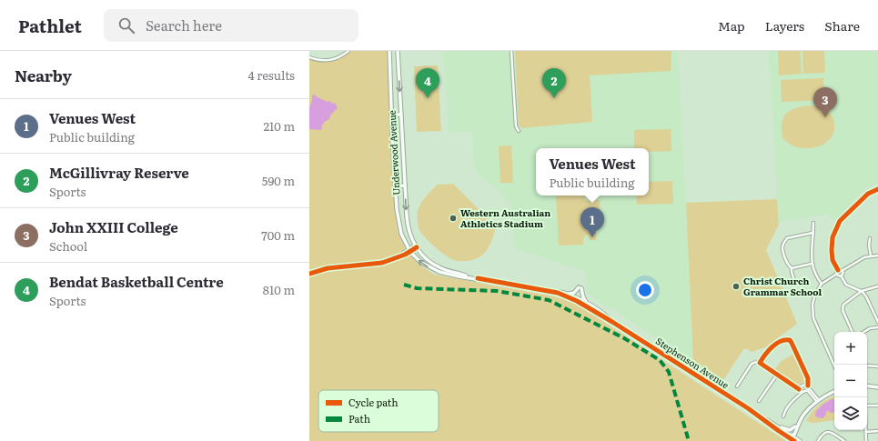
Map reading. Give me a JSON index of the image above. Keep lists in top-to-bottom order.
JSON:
{
  "streets": {
    "main road": ["Underwood Avenue", "Stephenson Avenue"]
  },
  "crossings": [
    ["Underwood Avenue", "Stephenson Avenue"]
  ],
  "places": ["Western Australian Athletics Stadium", "Christ Church Grammar School"],
  "legend": ["Cycle path", "Path"],
  "page": {
    "header": "Pathlet",
    "search": "Search here",
    "nav": ["Map", "Layers", "Share"],
    "heading": ["Nearby", "4 results"],
    "pins": [
      "2",
      "4",
      "3",
      "1"
    ],
    "list": [
      {
        "mark": "1",
        "name": "Venues West",
        "note": "Public building",
        "value": "210 m"
      },
      {
        "mark": "2",
        "name": "McGillivray Reserve",
        "note": "Sports",
        "value": "590 m"
      },
      {
        "mark": "3",
        "name": "John XXIII College",
        "note": "School",
        "value": "700 m"
      },
      {
        "mark": "4",
        "name": "Bendat Basketball Centre",
        "note": "Sports",
        "value": "810 m"
      }
    ],
    "popup": ["Venues West", "Public building"],
    "map_buttons": ["+", "−"]
  }
}
